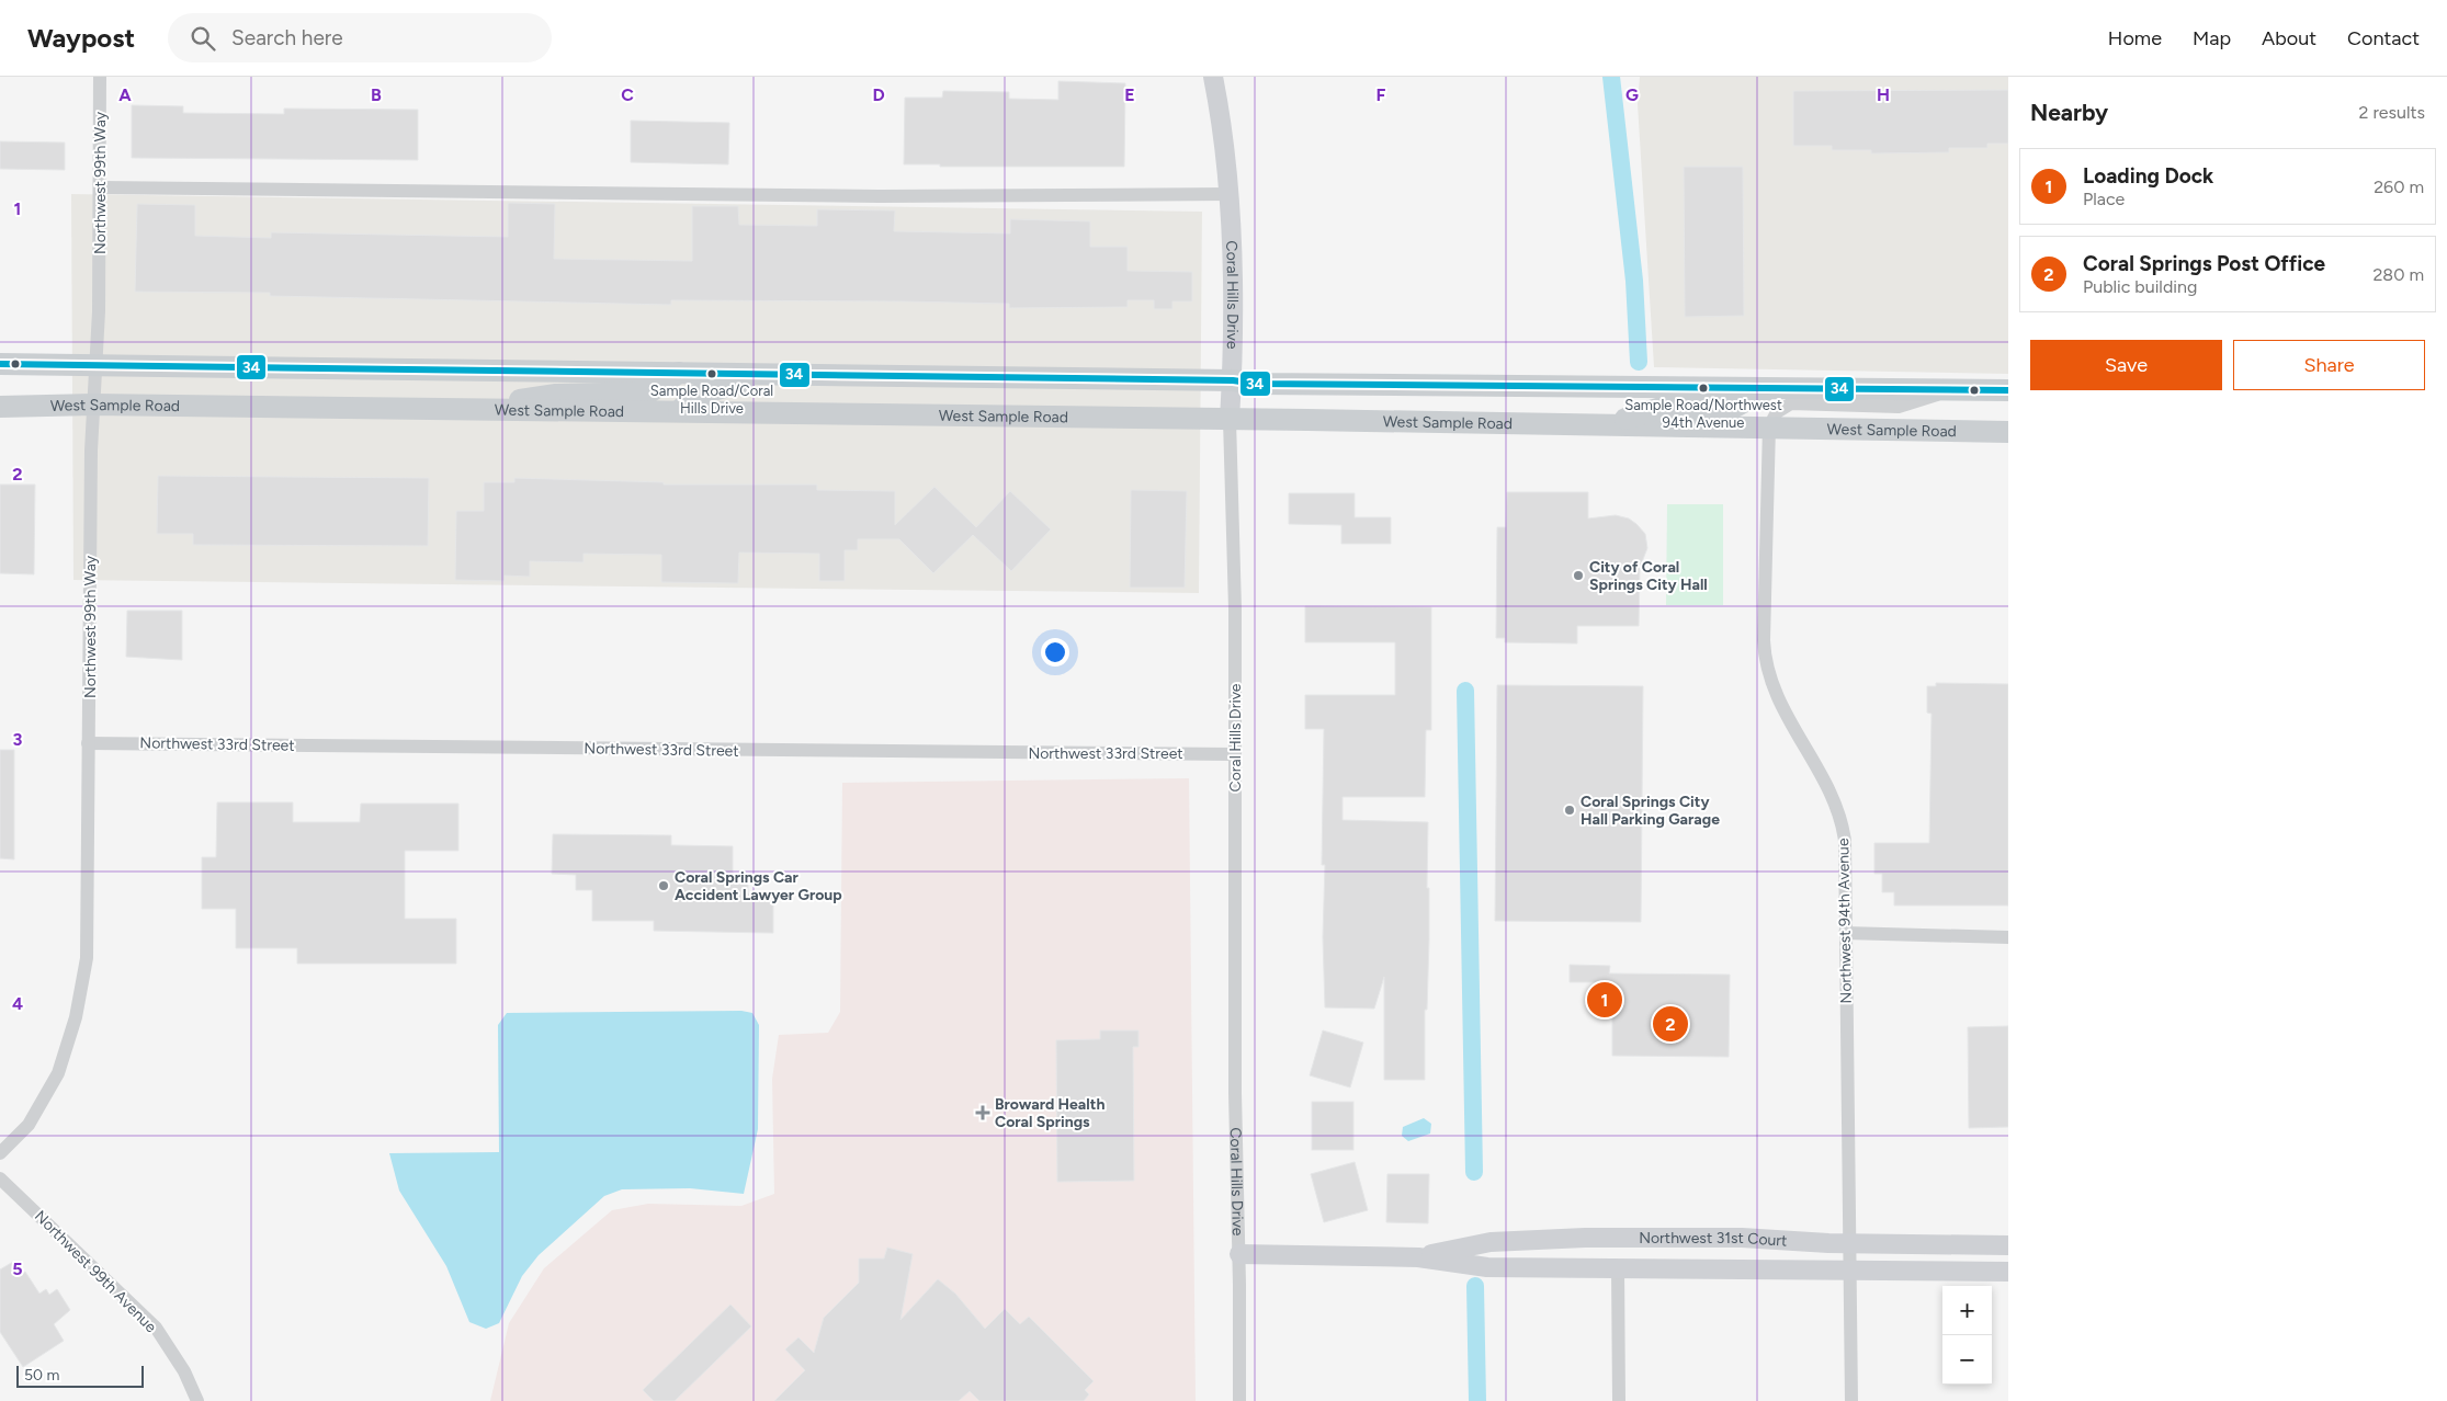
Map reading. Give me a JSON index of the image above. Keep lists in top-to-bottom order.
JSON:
{
  "streets": {
    "main road": ["West Sample Road"],
    "street": [
      "Northwest 99th Way",
      "Coral Hills Drive",
      "Northwest 33rd Street",
      "Northwest 94th Avenue",
      "Northwest 31st Court",
      "Northwest 99th Avenue"
    ]
  },
  "crossings": [
    ["Northwest 99th Way", "West Sample Road"],
    ["Northwest 99th Way", "Northwest 33rd Street"],
    ["Coral Hills Drive", "West Sample Road"],
    ["Coral Hills Drive", "Northwest 33rd Street"],
    ["Coral Hills Drive", "Northwest 31st Court"],
    ["West Sample Road", "Northwest 94th Avenue"],
    ["Northwest 94th Avenue", "Northwest 31st Court"]
  ],
  "places": {
    "other": [
      "Sample Road/Coral Hills Drive",
      "Sample Road/Northwest 94th Avenue",
      "City of Coral Springs City Hall",
      "Coral Springs City Hall Parking Garage",
      "Coral Springs Car Accident Lawyer Group"
    ],
    "health": ["Broward Health Coral Springs"]
  },
  "lines": ["transit line 34"],
  "scale_bar": "50 m",
  "page": {
    "header": "Waypost",
    "search": "Search here",
    "nav": [
      "Home",
      "Map",
      "About",
      "Contact"
    ],
    "heading": ["Nearby", "2 results"],
    "list": [
      {
        "mark": "1",
        "name": "Loading Dock",
        "note": "Place",
        "value": "260 m"
      },
      {
        "mark": "2",
        "name": "Coral Springs Post Office",
        "note": "Public building",
        "value": "280 m"
      }
    ],
    "buttons": ["Save", "Share"],
    "pins": ["1", "2"],
    "map_buttons": ["+", "−"],
    "scale": "50 m"
  },
  "grid": {
    "columns": [
      "A",
      "B",
      "C",
      "D",
      "E",
      "F",
      "G",
      "H"
    ],
    "rows": [
      "1",
      "2",
      "3",
      "4",
      "5"
    ]
  }
}
